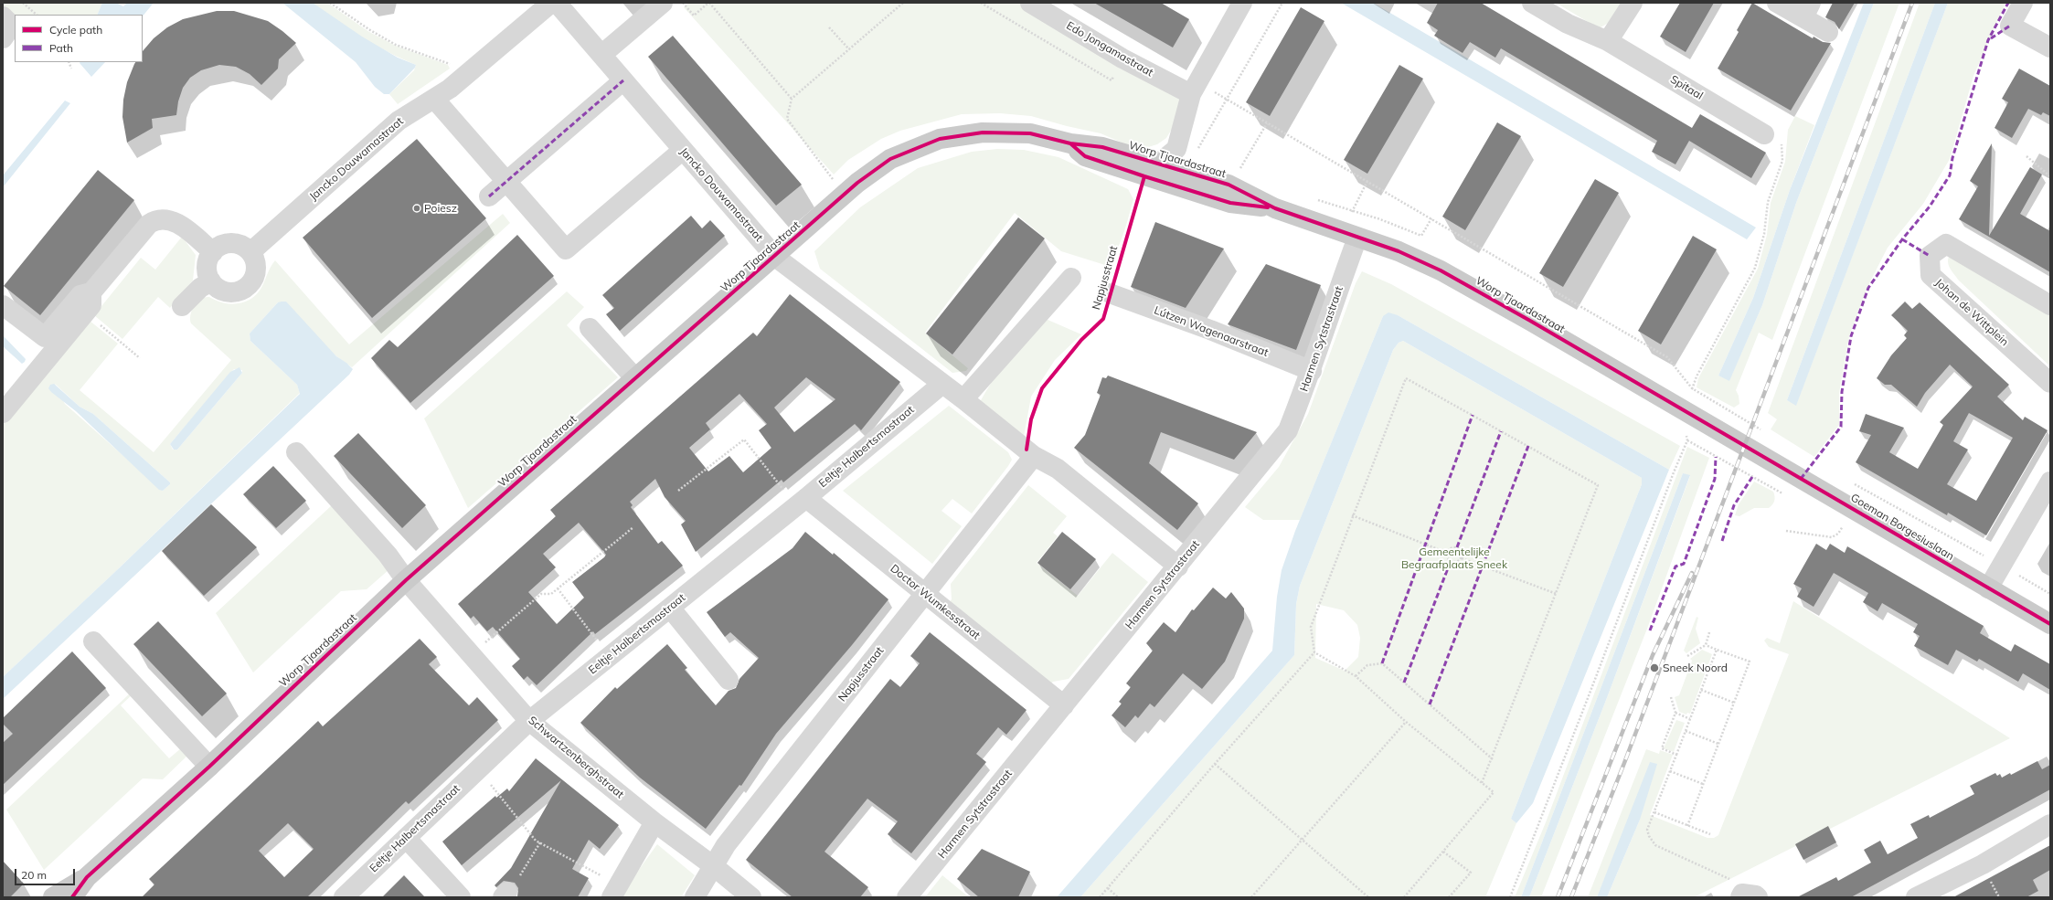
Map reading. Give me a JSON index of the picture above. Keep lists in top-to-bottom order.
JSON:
{
  "streets": {
    "main road": ["Worp Tjaardastraat", "Goeman Borgesiuslaan"],
    "street": [
      "Edo Jongamastraat",
      "Spitaal",
      "Jancko Douwamastraat",
      "Napjusstraat",
      "Johan de Wittplein",
      "Lútzen Wagenaarstraat",
      "Harmen Sytstrastraat",
      "Eeltje Halbertsmastraat",
      "Doctor Wumkesstraat",
      "Schwartzenberghstraat"
    ]
  },
  "crossings": [
    ["Jancko Douwamastraat", "Worp Tjaardastraat"],
    ["Jancko Douwamastraat", "Eeltje Halbertsmastraat"],
    ["Worp Tjaardastraat", "Harmen Sytstrastraat"],
    ["Worp Tjaardastraat", "Goeman Borgesiuslaan"],
    ["Worp Tjaardastraat", "Schwartzenberghstraat"],
    ["Napjusstraat", "Doctor Wumkesstraat"],
    ["Napjusstraat", "Schwartzenberghstraat"],
    ["Lútzen Wagenaarstraat", "Harmen Sytstrastraat"],
    ["Harmen Sytstrastraat", "Doctor Wumkesstraat"],
    ["Eeltje Halbertsmastraat", "Doctor Wumkesstraat"],
    ["Eeltje Halbertsmastraat", "Schwartzenberghstraat"]
  ],
  "parks": ["Gemeentelijke Begraafplaats Sneek"],
  "places": ["Poiesz", "Sneek Noord"],
  "legend": ["Cycle path", "Path"],
  "scale_bar": "20 m"
}
